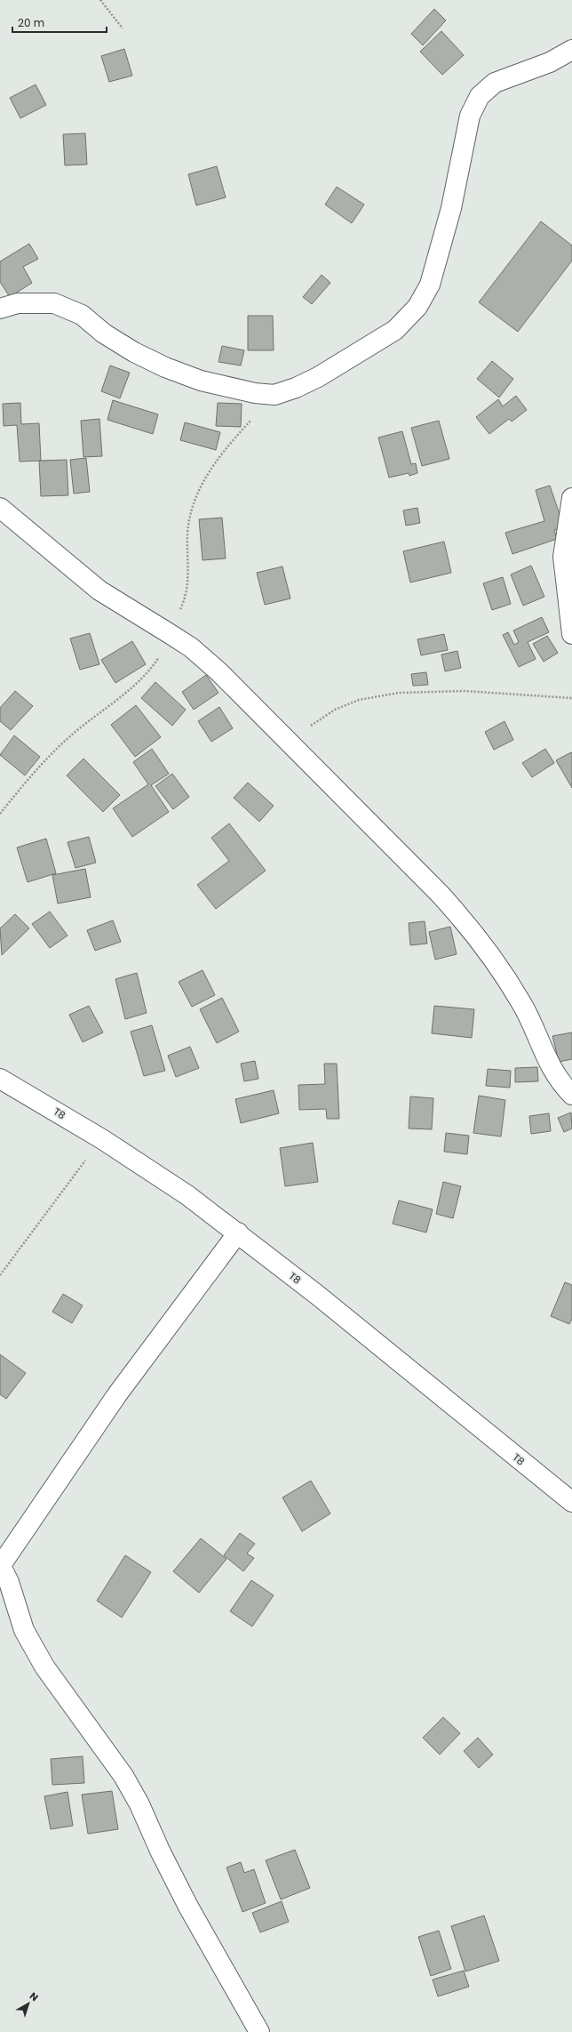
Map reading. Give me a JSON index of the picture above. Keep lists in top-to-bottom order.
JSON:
{
  "streets": {
    "street": ["T8"]
  },
  "scale_bar": "20 m",
  "north": "top right"
}
